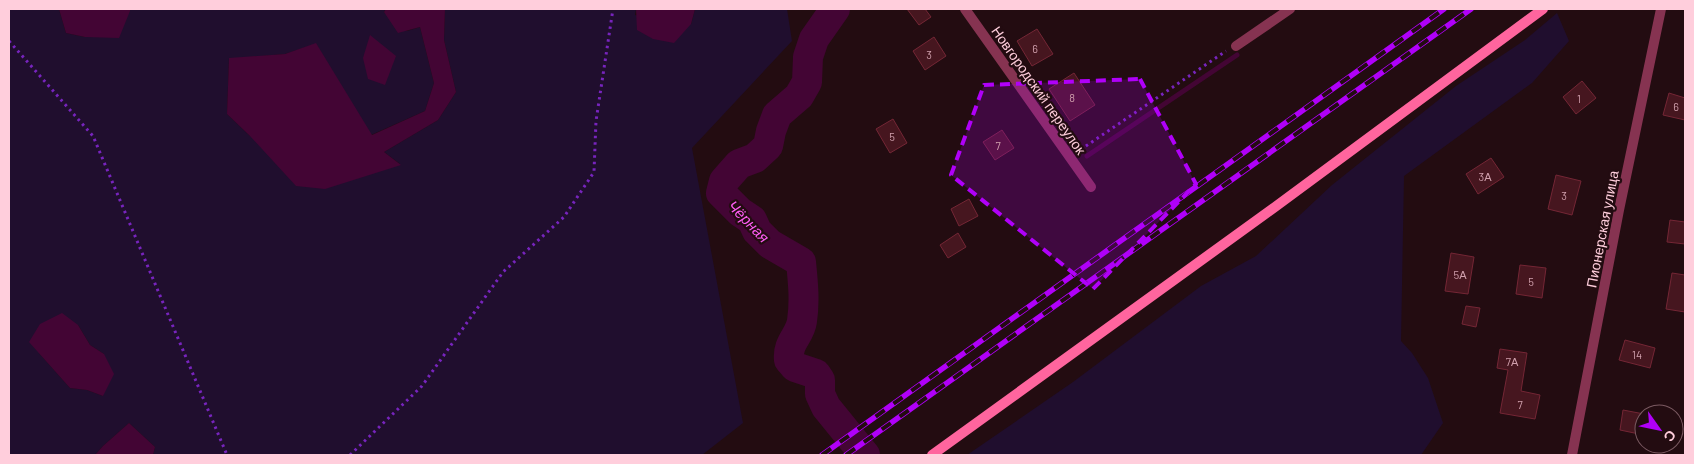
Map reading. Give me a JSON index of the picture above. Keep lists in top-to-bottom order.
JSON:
{
  "streets": {
    "street": ["Новгородский переулок", "Пионерская улица"]
  },
  "water": ["Чёрная"],
  "house_numbers": [
    "6",
    "3",
    "8",
    "1",
    "6",
    "5",
    "7",
    "3А",
    "3",
    "5А",
    "5",
    "14",
    "7А",
    "7"
  ],
  "north": "bottom right"
}
